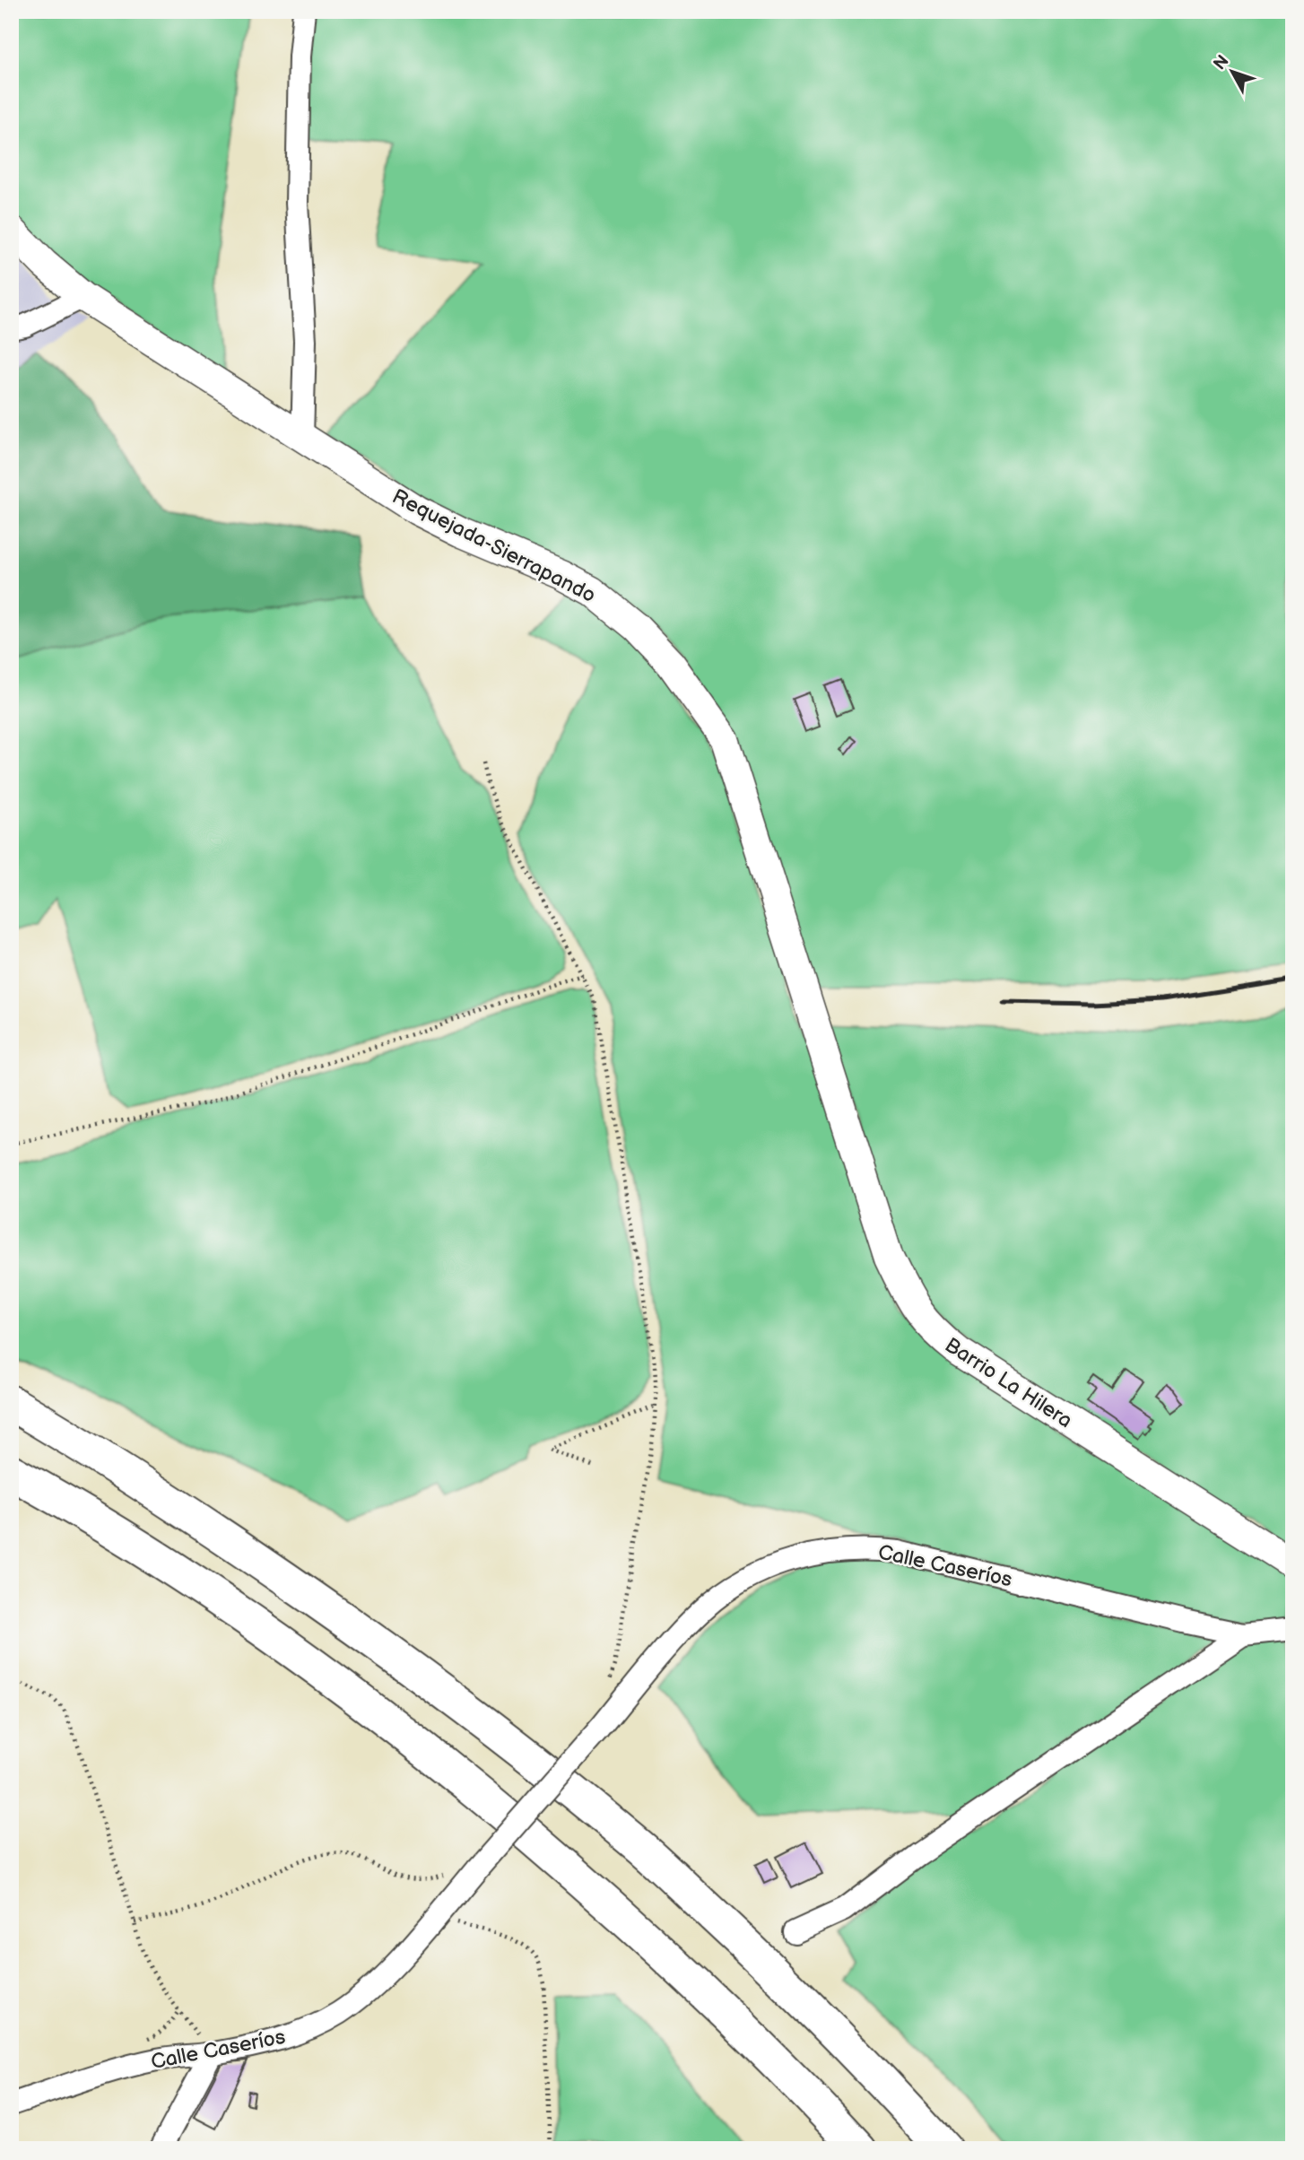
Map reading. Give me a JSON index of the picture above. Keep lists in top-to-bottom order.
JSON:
{
  "streets": {
    "street": ["Requejada-Sierrapando", "Barrio La Hilera", "Calle Caseríos"]
  },
  "crossings": [
    ["Requejada-Sierrapando", "Barrio La Hilera"]
  ],
  "north": "top left"
}
